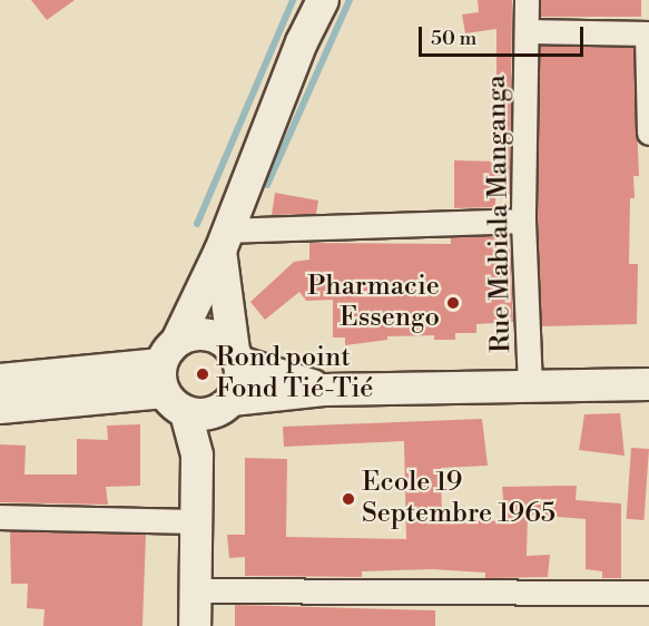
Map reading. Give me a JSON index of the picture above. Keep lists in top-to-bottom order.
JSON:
{
  "streets": {
    "street": ["Rue Mabiala Manganga"]
  },
  "places": ["Pharmacie Essengo", "Rond point Fond Tié-Tié", "Ecole 19 Septembre 1965"],
  "scale_bar": "50 m"
}
